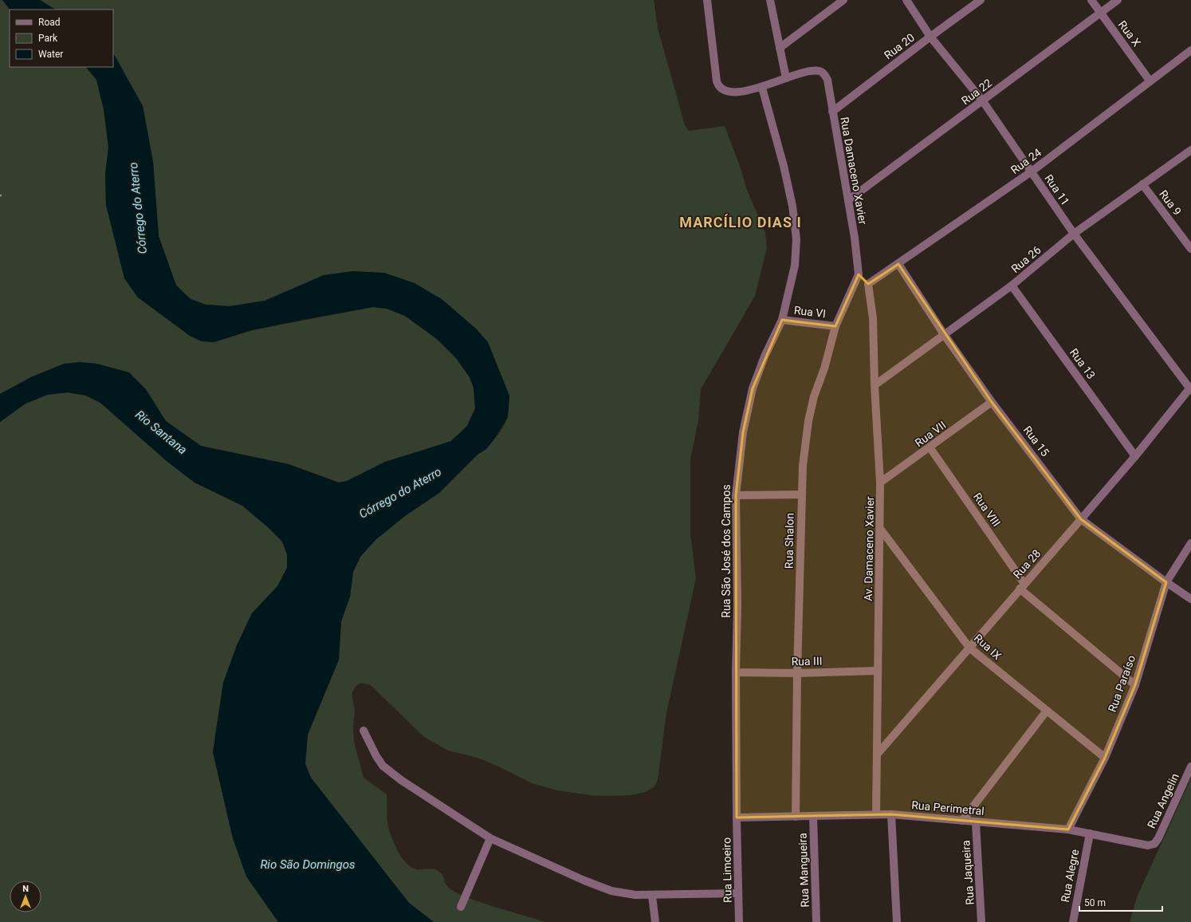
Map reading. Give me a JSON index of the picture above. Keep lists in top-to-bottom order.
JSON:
{
  "streets": {
    "street": [
      "Rua X",
      "Rua 20",
      "Rua 22",
      "Rua 24",
      "Rua Damaceno Xavier",
      "Rua 11",
      "Rua 9",
      "Rua 26",
      "Rua VI",
      "Rua 13",
      "Rua VII",
      "Rua 15",
      "Rua VIII",
      "Rua Shalon",
      "Av. Damaceno Xavier",
      "Rua São José dos Campos",
      "Rua 28",
      "Rua IX",
      "Rua III",
      "Rua Paraíso",
      "Rua Angelin",
      "Rua Perimetral",
      "Rua Limoeiro",
      "Rua Mangueira",
      "Rua Jaqueira",
      "Rua Alegre"
    ]
  },
  "crossings": [
    ["Rua X", "Rua 22"],
    ["Rua X", "Rua 24"],
    ["Rua 20", "Rua Damaceno Xavier"],
    ["Rua 20", "Rua 11"],
    ["Rua 22", "Rua Damaceno Xavier"],
    ["Rua 22", "Rua 11"],
    ["Rua 24", "Rua 11"],
    ["Rua 24", "Rua 15"],
    ["Rua 24", "Av. Damaceno Xavier"],
    ["Rua Damaceno Xavier", "Rua Shalon"],
    ["Rua 11", "Rua 26"],
    ["Rua 11", "Rua 28"],
    ["Rua 9", "Rua 26"],
    ["Rua 26", "Rua 13"],
    ["Rua 26", "Rua 15"],
    ["Rua 26", "Av. Damaceno Xavier"],
    ["Rua VI", "Rua Shalon"],
    ["Rua VI", "Rua São José dos Campos"],
    ["Rua 13", "Rua 28"],
    ["Rua VII", "Rua 15"],
    ["Rua VII", "Rua VIII"],
    ["Rua VII", "Av. Damaceno Xavier"],
    ["Rua 15", "Rua 28"],
    ["Rua 15", "Rua Paraíso"],
    ["Rua VIII", "Rua 28"],
    ["Rua VIII", "Rua Paraíso"],
    ["Rua Shalon", "Rua III"],
    ["Rua Shalon", "Rua Perimetral"],
    ["Av. Damaceno Xavier", "Rua 28"],
    ["Av. Damaceno Xavier", "Rua IX"],
    ["Av. Damaceno Xavier", "Rua III"],
    ["Av. Damaceno Xavier", "Rua Perimetral"],
    ["Rua São José dos Campos", "Rua III"],
    ["Rua São José dos Campos", "Rua Perimetral"],
    ["Rua São José dos Campos", "Rua Limoeiro"],
    ["Rua 28", "Rua IX"],
    ["Rua IX", "Rua Paraíso"],
    ["Rua Paraíso", "Rua Perimetral"],
    ["Rua Angelin", "Rua Perimetral"],
    ["Rua Perimetral", "Rua Limoeiro"],
    ["Rua Perimetral", "Rua Mangueira"],
    ["Rua Perimetral", "Rua Jaqueira"],
    ["Rua Perimetral", "Rua Alegre"]
  ],
  "districts": ["MARCÍLIO DIAS I"],
  "water": ["Córrego do Aterro", "Rio Santana", "Rio São Domingos"],
  "legend": ["Road", "Park", "Water"],
  "scale_bar": "50 m",
  "north": "top"
}
